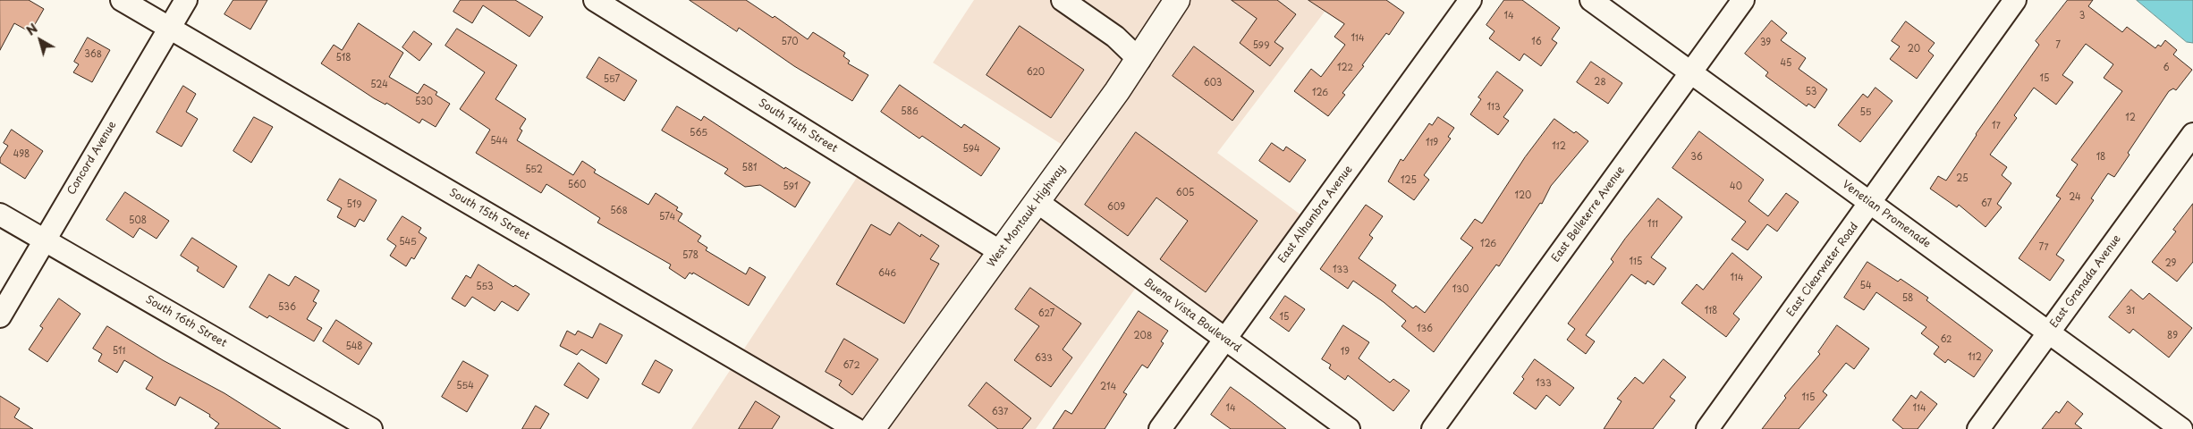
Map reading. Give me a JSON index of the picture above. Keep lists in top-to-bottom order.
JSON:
{
  "streets": {
    "main road": ["West Montauk Highway"],
    "street": [
      "South 14th Street",
      "Concord Avenue",
      "South 15th Street",
      "East Alhambra Avenue",
      "East Belleterre Avenue",
      "Venetian Promenade",
      "East Clearwater Road",
      "East Granada Avenue",
      "Buena Vista Boulevard",
      "South 16th Street"
    ]
  },
  "crossings": [
    ["South 14th Street", "West Montauk Highway"],
    ["Concord Avenue", "South 15th Street"],
    ["Concord Avenue", "South 16th Street"],
    ["East Alhambra Avenue", "Buena Vista Boulevard"],
    ["East Belleterre Avenue", "Venetian Promenade"],
    ["Venetian Promenade", "East Clearwater Road"],
    ["Venetian Promenade", "East Granada Avenue"],
    ["West Montauk Highway", "Buena Vista Boulevard"]
  ],
  "house_numbers": [
    "14",
    "3",
    "114",
    "570",
    "16",
    "39",
    "599",
    "7",
    "20",
    "368",
    "518",
    "45",
    "122",
    "6",
    "620",
    "15",
    "557",
    "28",
    "603",
    "524",
    "53",
    "126",
    "530",
    "113",
    "586",
    "55",
    "12",
    "17",
    "565",
    "544",
    "119",
    "112",
    "594",
    "498",
    "36",
    "18",
    "581",
    "552",
    "25",
    "125",
    "560",
    "591",
    "40",
    "605",
    "120",
    "24",
    "67",
    "519",
    "609",
    "568",
    "574",
    "508",
    "111",
    "545",
    "126",
    "77",
    "578",
    "115",
    "29",
    "133",
    "646",
    "114",
    "54",
    "553",
    "130",
    "58",
    "536",
    "118",
    "31",
    "627",
    "15",
    "136",
    "208",
    "89",
    "62",
    "548",
    "511",
    "19",
    "112",
    "633",
    "672",
    "133",
    "554",
    "214",
    "115",
    "14",
    "114",
    "637"
  ],
  "north": "top left"
}
